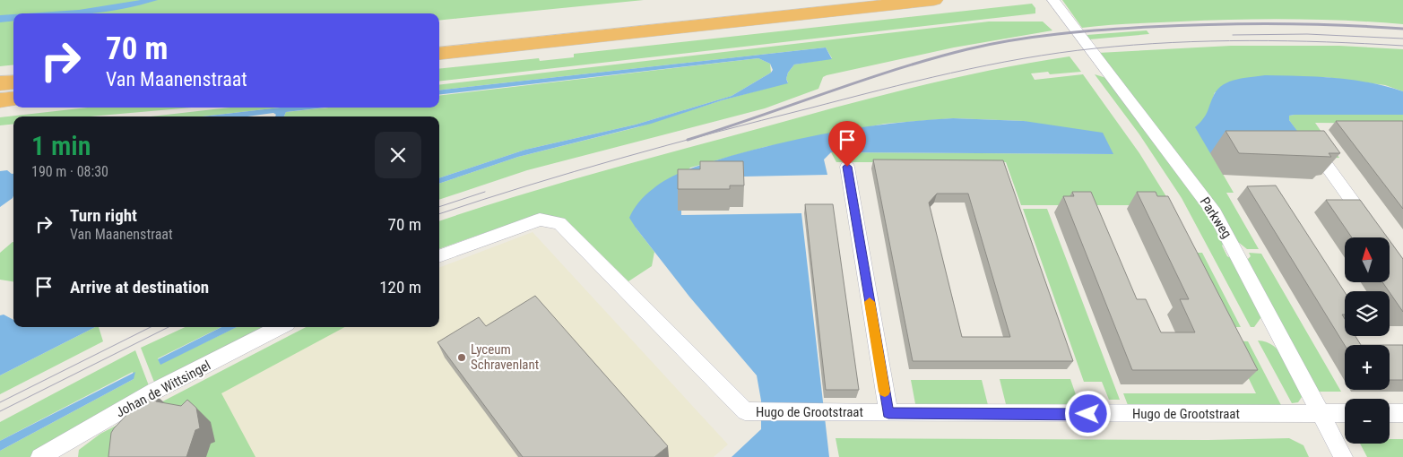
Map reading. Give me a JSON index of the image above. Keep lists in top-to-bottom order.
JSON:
{
  "streets": {
    "street": ["Parkweg", "Johan de Wittsingel", "Hugo de Grootstraat"]
  },
  "crossings": [
    ["Parkweg", "Hugo de Grootstraat"]
  ],
  "places": ["Lyceum Schravenlant"],
  "north": "top",
  "page": {
    "turn": ["70 m", "Van Maanenstraat"],
    "heading": ["1 min", "190 m · 08:30"],
    "list": [
      {
        "name": "Turn right",
        "note": "Van Maanenstraat",
        "value": "70 m"
      },
      {
        "name": "Arrive at destination",
        "value": "120 m"
      }
    ],
    "map_buttons": ["+", "−"]
  }
}
